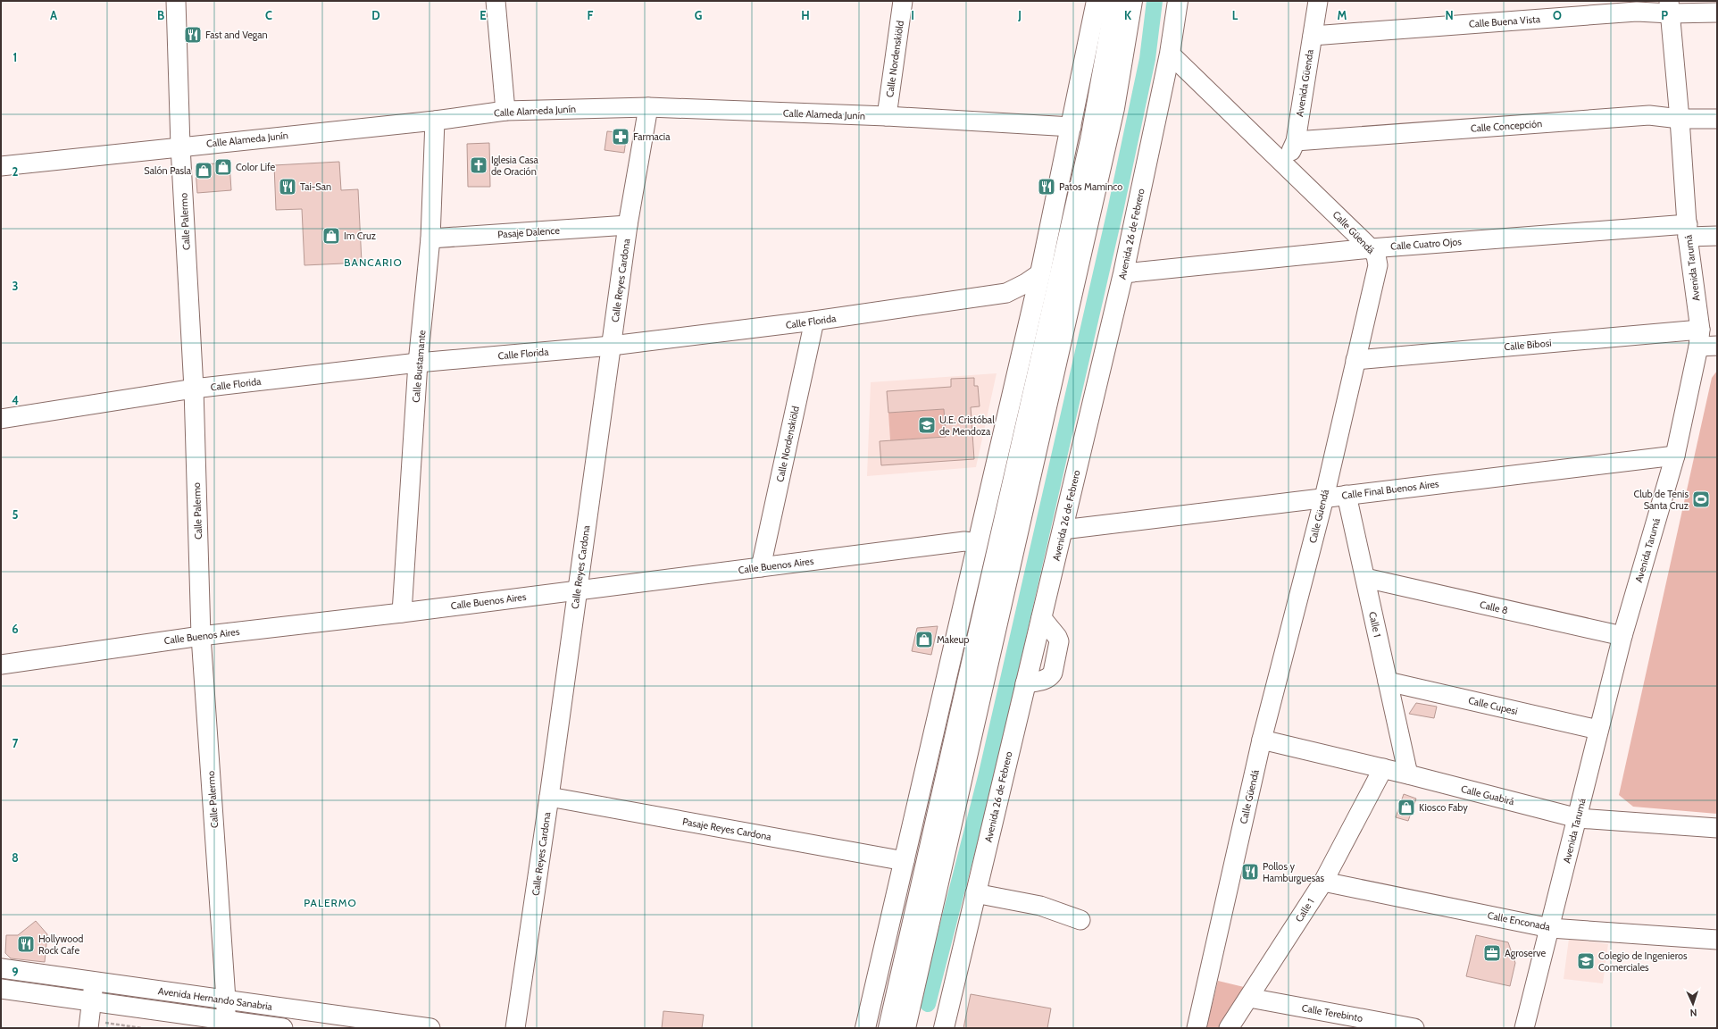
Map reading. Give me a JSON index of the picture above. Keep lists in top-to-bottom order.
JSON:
{
  "streets": {
    "main road": ["Avenida 26 de Febrero"],
    "street": [
      "Calle Buena Vista",
      "Calle Nordenskiöld",
      "Avenida Güenda",
      "Calle Alameda Junín",
      "Calle Concepción",
      "Calle Palermo",
      "Pasaje Dalence",
      "Calle Güendá",
      "Calle Cuatro Ojos",
      "Avenida Tarumá",
      "Calle Reyes Cardona",
      "Calle Florida",
      "Calle Bibosi",
      "Calle Bustamante",
      "Calle Final Buenos Aires",
      "Calle Buenos Aires",
      "Calle 8",
      "Calle 1",
      "Calle Cupesi",
      "Calle Guabirá",
      "Pasaje Reyes Cardona",
      "Calle Enconada",
      "Avenida Hernando Sanabria",
      "Calle Terebinto"
    ]
  },
  "crossings": [
    ["Calle Buena Vista", "Avenida Güenda"],
    ["Calle Buena Vista", "Avenida Tarumá"],
    ["Calle Nordenskiöld", "Calle Alameda Junín"],
    ["Calle Nordenskiöld", "Calle Florida"],
    ["Calle Nordenskiöld", "Calle Buenos Aires"],
    ["Avenida Güenda", "Calle Concepción"],
    ["Avenida Güenda", "Calle Güendá"],
    ["Calle Alameda Junín", "Calle Palermo"],
    ["Calle Alameda Junín", "Calle Reyes Cardona"],
    ["Calle Alameda Junín", "Calle Bustamante"],
    ["Calle Concepción", "Avenida Tarumá"],
    ["Calle Palermo", "Calle Florida"],
    ["Calle Palermo", "Calle Buenos Aires"],
    ["Calle Palermo", "Avenida Hernando Sanabria"],
    ["Pasaje Dalence", "Calle Reyes Cardona"],
    ["Pasaje Dalence", "Calle Bustamante"],
    ["Calle Güendá", "Avenida 26 de Febrero"],
    ["Calle Güendá", "Calle Cuatro Ojos"],
    ["Calle Güendá", "Calle Bibosi"],
    ["Calle Güendá", "Calle Final Buenos Aires"],
    ["Calle Güendá", "Calle Guabirá"],
    ["Avenida 26 de Febrero", "Calle Cuatro Ojos"],
    ["Avenida 26 de Febrero", "Calle Final Buenos Aires"],
    ["Calle Cuatro Ojos", "Avenida Tarumá"],
    ["Avenida Tarumá", "Calle Bibosi"],
    ["Avenida Tarumá", "Calle Final Buenos Aires"],
    ["Avenida Tarumá", "Calle 8"],
    ["Avenida Tarumá", "Calle Cupesi"],
    ["Avenida Tarumá", "Calle Guabirá"],
    ["Avenida Tarumá", "Calle Enconada"],
    ["Calle Reyes Cardona", "Calle Florida"],
    ["Calle Reyes Cardona", "Calle Buenos Aires"],
    ["Calle Reyes Cardona", "Pasaje Reyes Cardona"],
    ["Calle Florida", "Calle Bustamante"],
    ["Calle Bustamante", "Calle Buenos Aires"],
    ["Calle Final Buenos Aires", "Calle 1"],
    ["Calle 8", "Calle 1"],
    ["Calle 1", "Calle Cupesi"],
    ["Calle 1", "Calle Guabirá"],
    ["Calle 1", "Calle Enconada"],
    ["Calle 1", "Calle Terebinto"]
  ],
  "districts": ["BANCARIO", "PALERMO"],
  "places": {
    "restaurant": [
      "Fast and Vegan",
      "Tai-San",
      "Patos Maminco",
      "Pollos y Hamburguesas",
      "Hollywood Rock Cafe"
    ],
    "pharmacy": ["Farmacia"],
    "church": ["Iglesia Casa de Oración"],
    "shop": [
      "Color Life",
      "Salón Pasla",
      "Im Cruz",
      "Makeup",
      "Kiosco Faby"
    ],
    "school or university": ["U.E. Cristóbal de Mendoza", "Colegio de Ingenieros Comerciales"],
    "sports": ["Club de Tenis Santa Cruz"],
    "office": ["Agroserve"]
  },
  "north": "bottom",
  "grid": {
    "columns": [
      "A",
      "B",
      "C",
      "D",
      "E",
      "F",
      "G",
      "H",
      "I",
      "J",
      "K",
      "L",
      "M",
      "N",
      "O",
      "P"
    ],
    "rows": [
      "1",
      "2",
      "3",
      "4",
      "5",
      "6",
      "7",
      "8",
      "9"
    ]
  }
}
